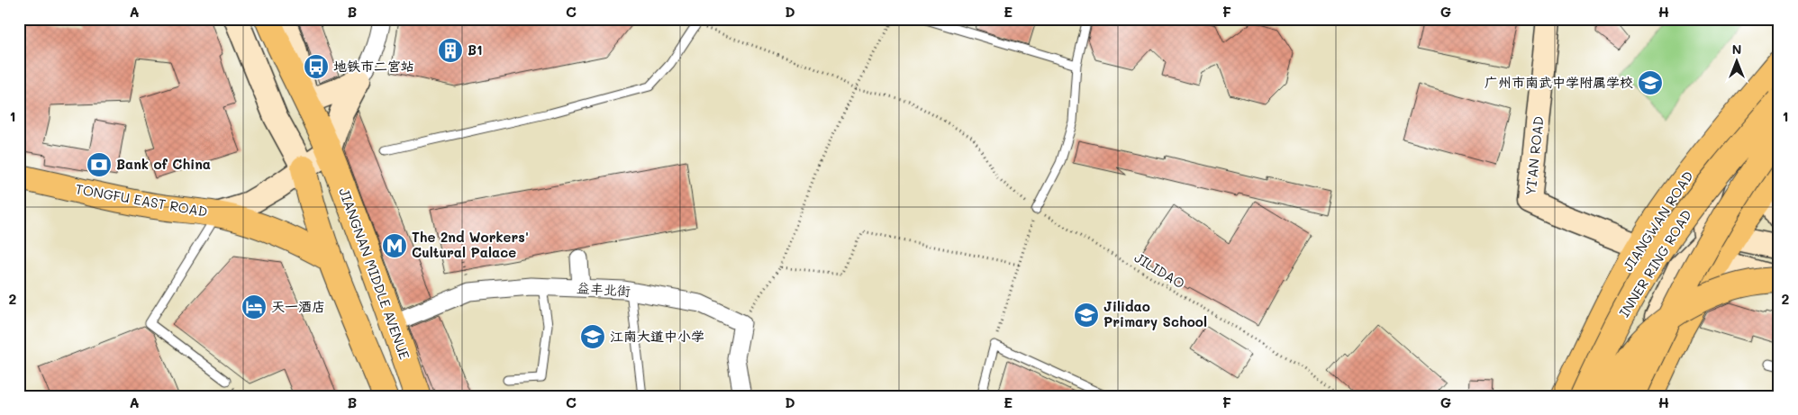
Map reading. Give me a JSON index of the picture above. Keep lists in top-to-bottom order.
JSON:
{
  "streets": {
    "main road": [
      "YI'AN ROAD",
      "TONGFU EAST ROAD",
      "JIANGWAN ROAD",
      "INNER RING ROAD",
      "JIANGNAN MIDDLE AVENUE"
    ],
    "street": ["益丰北街"],
    "path": ["JILIDAO"]
  },
  "crossings": [
    ["YI'AN ROAD", "JIANGWAN ROAD"],
    ["TONGFU EAST ROAD", "JIANGNAN MIDDLE AVENUE"],
    ["JIANGNAN MIDDLE AVENUE", "益丰北街"]
  ],
  "places": {
    "building": ["B1"],
    "bus stop": ["地铁市二宫站"],
    "school or university": ["广州市南武中学附属学校", "Jilidao Primary School", "江南大道中小学"],
    "bank": ["Bank of China"],
    "metro station": ["The 2nd Workers' Cultural Palace"],
    "hotel": ["天一酒店"]
  },
  "north": "top",
  "grid": {
    "columns": [
      "A",
      "B",
      "C",
      "D",
      "E",
      "F",
      "G",
      "H"
    ],
    "rows": ["1", "2"]
  }
}
